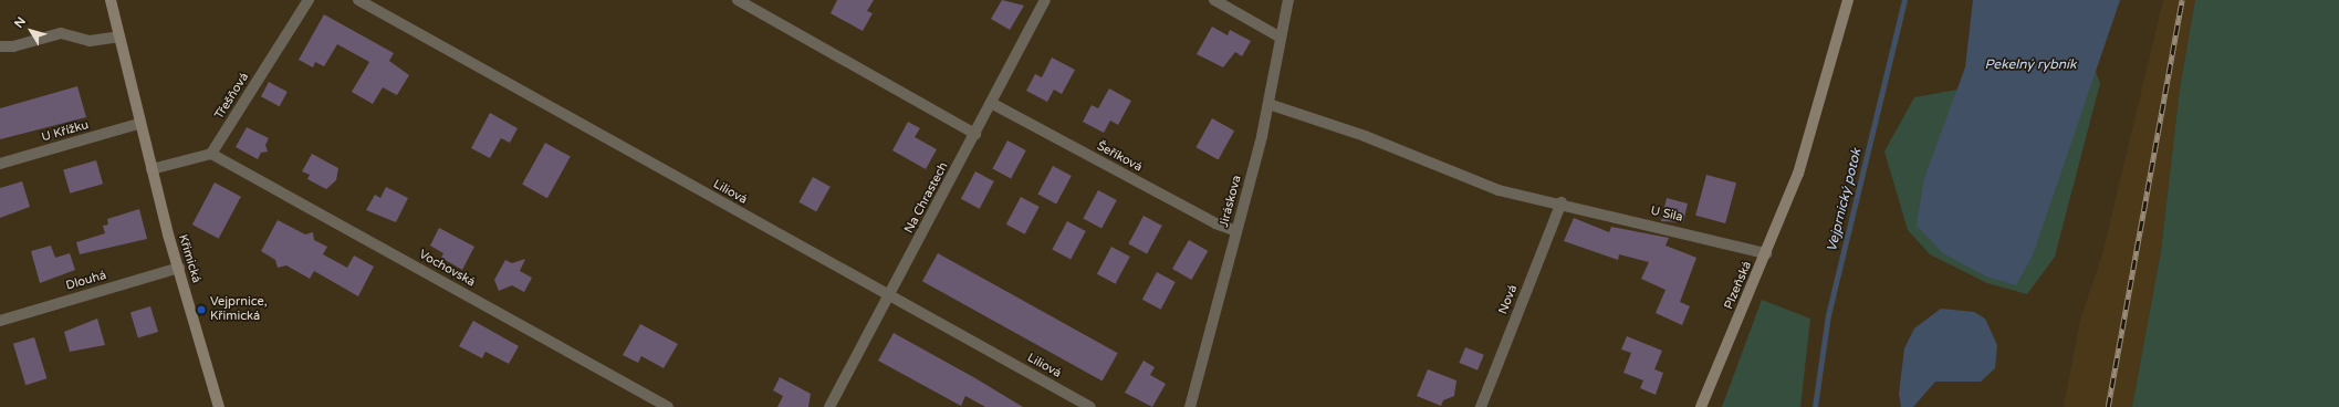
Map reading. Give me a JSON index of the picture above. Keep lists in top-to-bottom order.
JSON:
{
  "streets": {
    "main road": ["Křimická", "Plzeňská"],
    "street": [
      "Třešňová",
      "U Křížku",
      "Šeříková",
      "Liliová",
      "Na Chrastech",
      "Jiráskova",
      "U Sila",
      "Vochovská",
      "Dlouhá",
      "Nová"
    ]
  },
  "crossings": [
    ["Třešňová", "Vochovská"],
    ["U Křížku", "Křimická"],
    ["Šeříková", "Na Chrastech"],
    ["Šeříková", "Jiráskova"],
    ["Liliová", "Na Chrastech"],
    ["Jiráskova", "U Sila"],
    ["U Sila", "Plzeňská"],
    ["U Sila", "Nová"],
    ["Křimická", "Dlouhá"]
  ],
  "water": ["Pekelný rybník", "Vejprnický potok"],
  "places": ["Vejprnice, Křimická"],
  "north": "top left"
}
